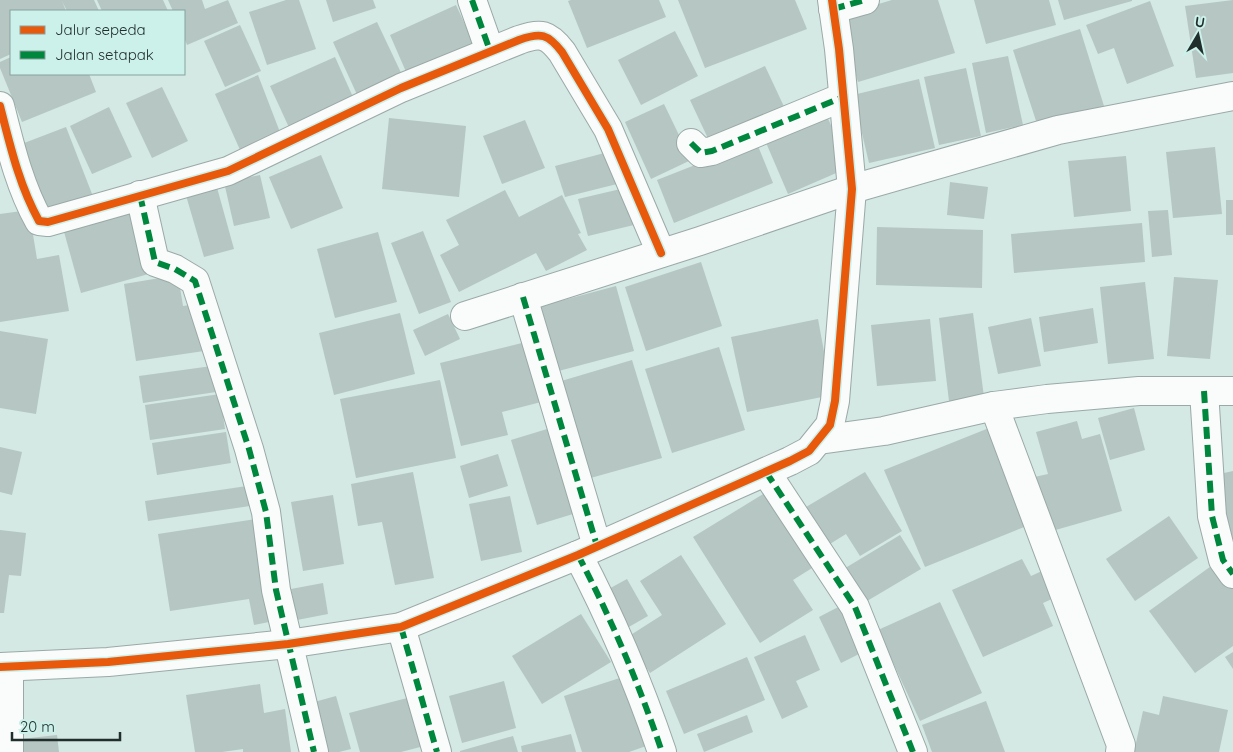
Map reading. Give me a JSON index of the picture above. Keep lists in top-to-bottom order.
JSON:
{
  "legend": ["Jalur sepeda", "Jalan setapak"],
  "scale_bar": "20 m",
  "north": "top"
}
